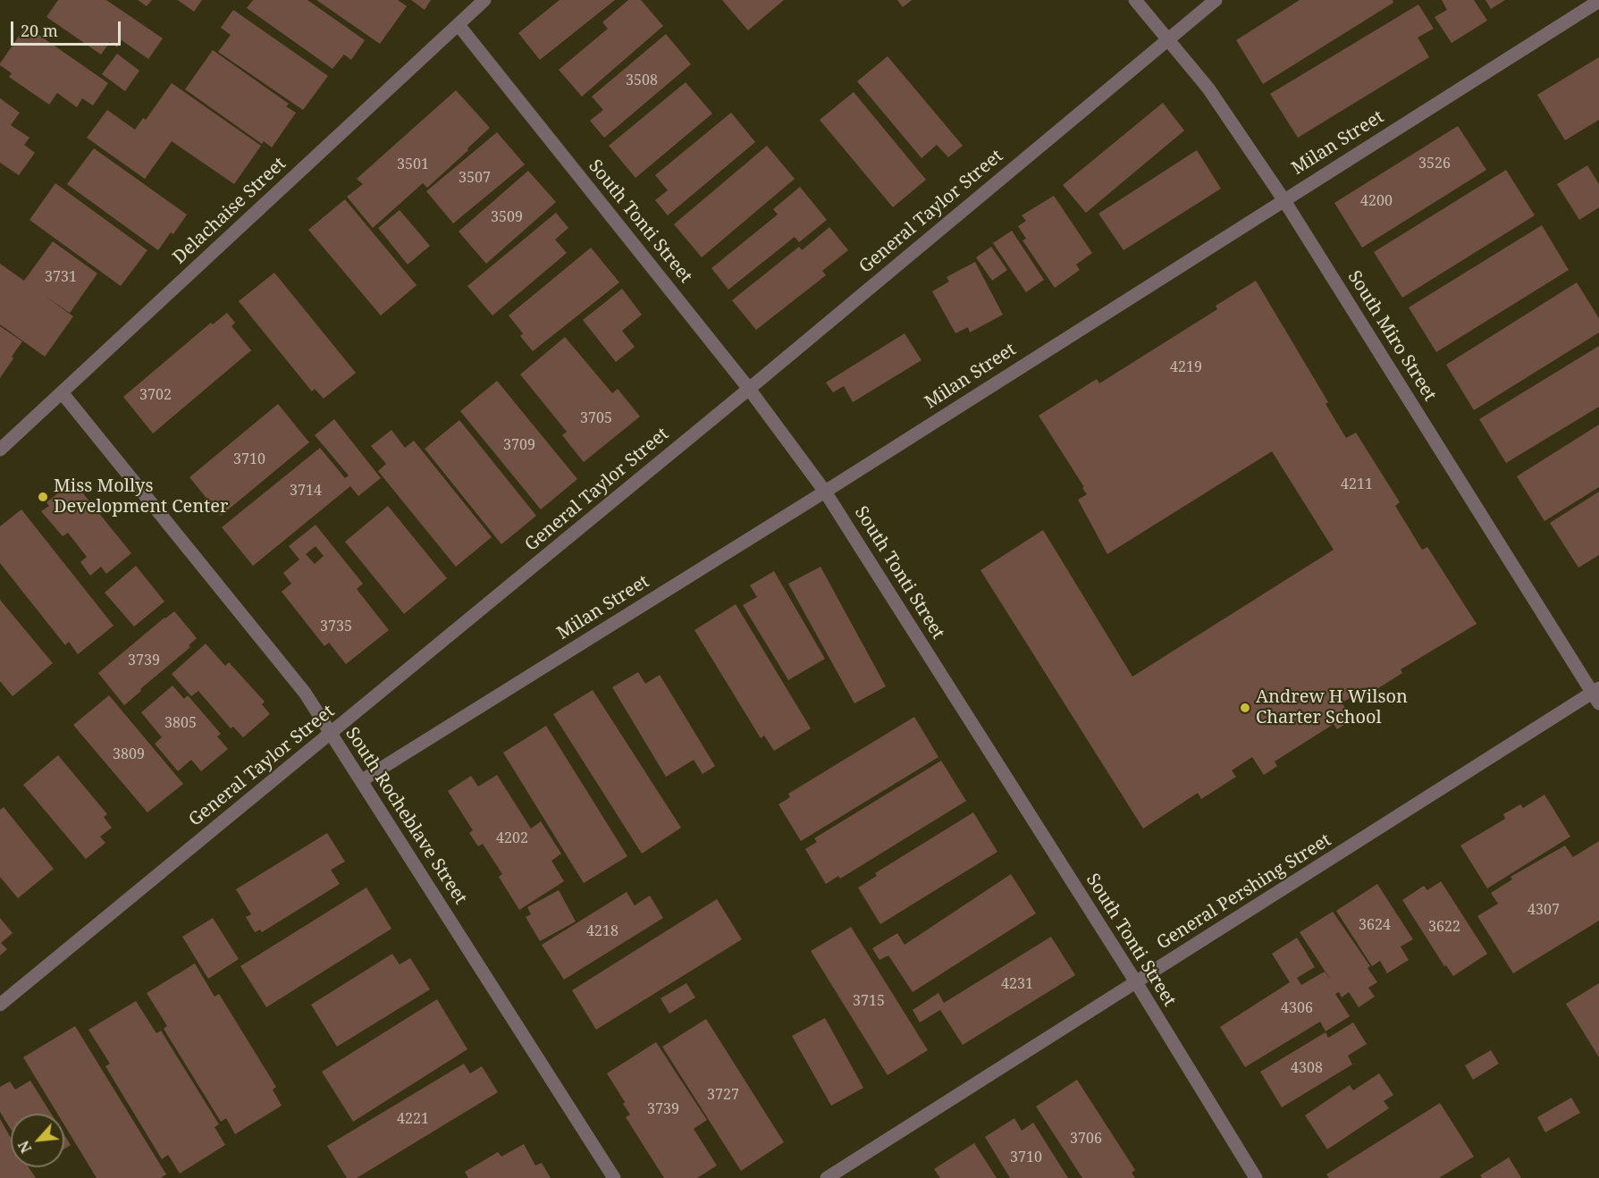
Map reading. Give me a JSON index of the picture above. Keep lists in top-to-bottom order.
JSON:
{
  "streets": {
    "street": [
      "Milan Street",
      "Delachaise Street",
      "General Taylor Street",
      "South Tonti Street",
      "South Miro Street",
      "South Rocheblave Street",
      "General Pershing Street"
    ]
  },
  "crossings": [
    ["Milan Street", "South Tonti Street"],
    ["Milan Street", "South Miro Street"],
    ["Milan Street", "South Rocheblave Street"],
    ["Delachaise Street", "South Tonti Street"],
    ["Delachaise Street", "South Rocheblave Street"],
    ["General Taylor Street", "South Tonti Street"],
    ["General Taylor Street", "South Miro Street"],
    ["General Taylor Street", "South Rocheblave Street"],
    ["South Tonti Street", "General Pershing Street"],
    ["South Miro Street", "General Pershing Street"]
  ],
  "places": ["Miss Mollys Development Center", "Andrew H Wilson Charter School"],
  "house_numbers": [
    "3508",
    "3526",
    "3501",
    "3507",
    "4200",
    "3509",
    "3731",
    "4219",
    "3702",
    "3705",
    "3709",
    "3710",
    "4211",
    "3714",
    "3735",
    "3739",
    "3805",
    "3809",
    "4202",
    "4307",
    "3624",
    "3622",
    "4218",
    "4231",
    "3715",
    "4306",
    "4308",
    "3727",
    "3739",
    "4221",
    "3706",
    "3710"
  ],
  "scale_bar": "20 m",
  "north": "bottom left"
}
